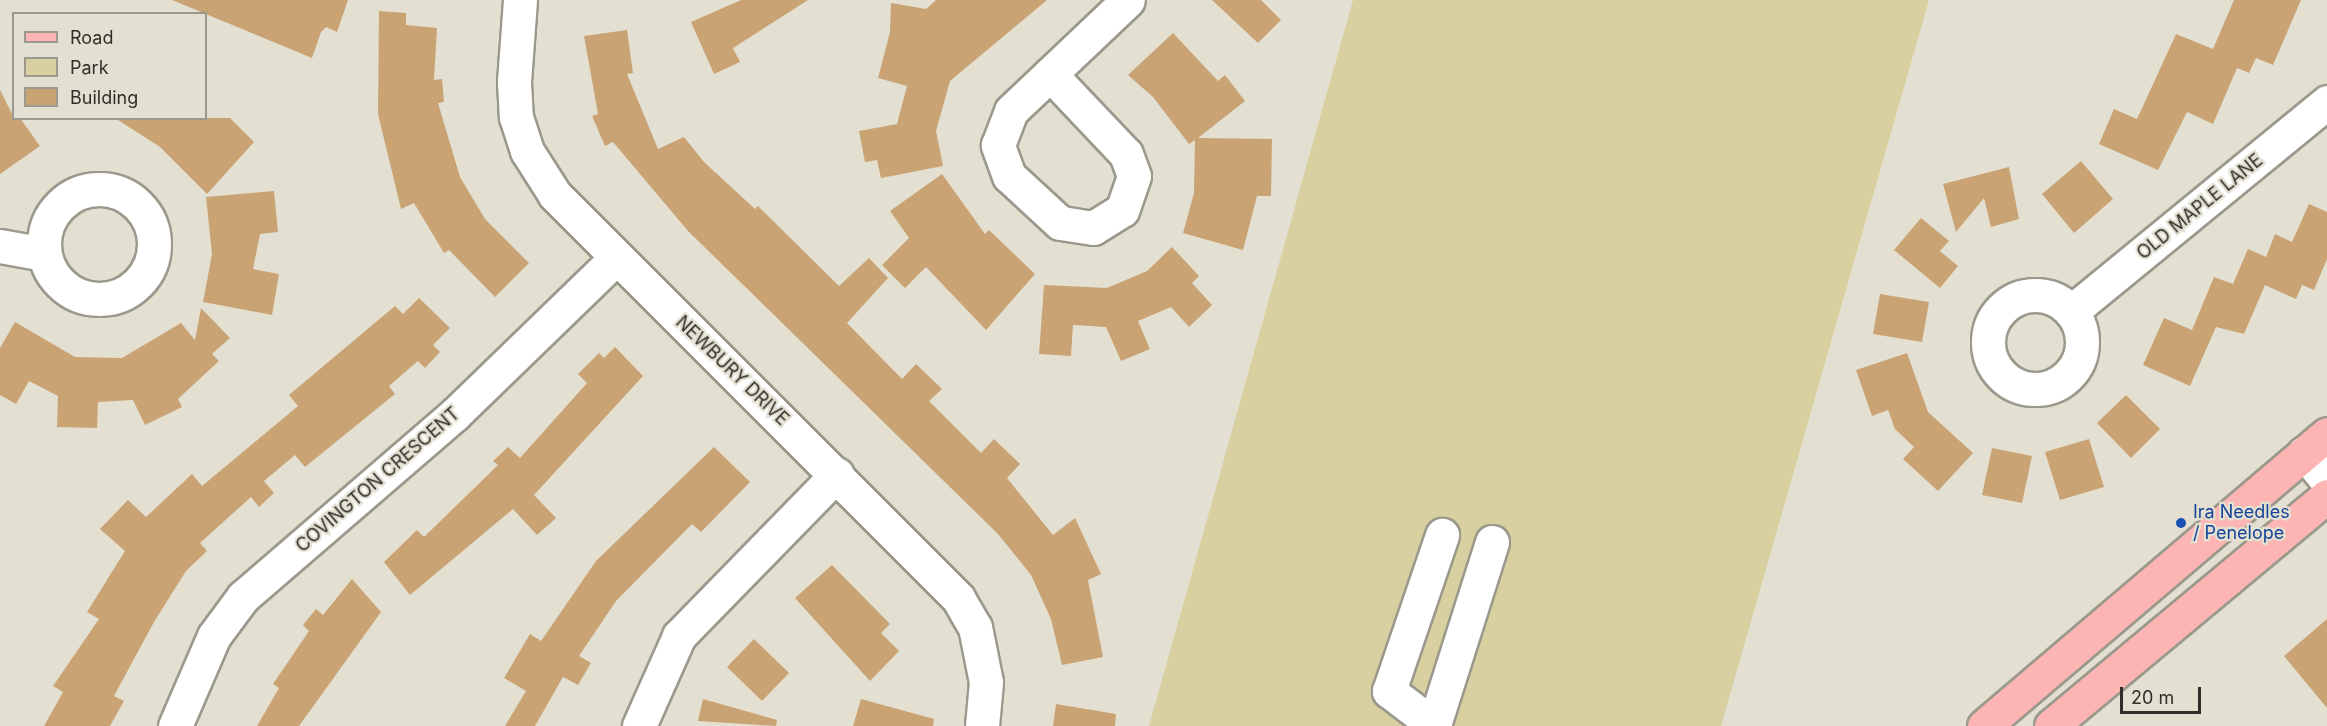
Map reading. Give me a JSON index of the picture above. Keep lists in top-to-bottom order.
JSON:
{
  "streets": {
    "street": ["OLD MAPLE LANE", "NEWBURY DRIVE", "COVINGTON CRESCENT"]
  },
  "crossings": [
    ["NEWBURY DRIVE", "COVINGTON CRESCENT"]
  ],
  "places": ["Ira Needles / Penelope"],
  "legend": ["Road", "Park", "Building"],
  "scale_bar": "20 m"
}
